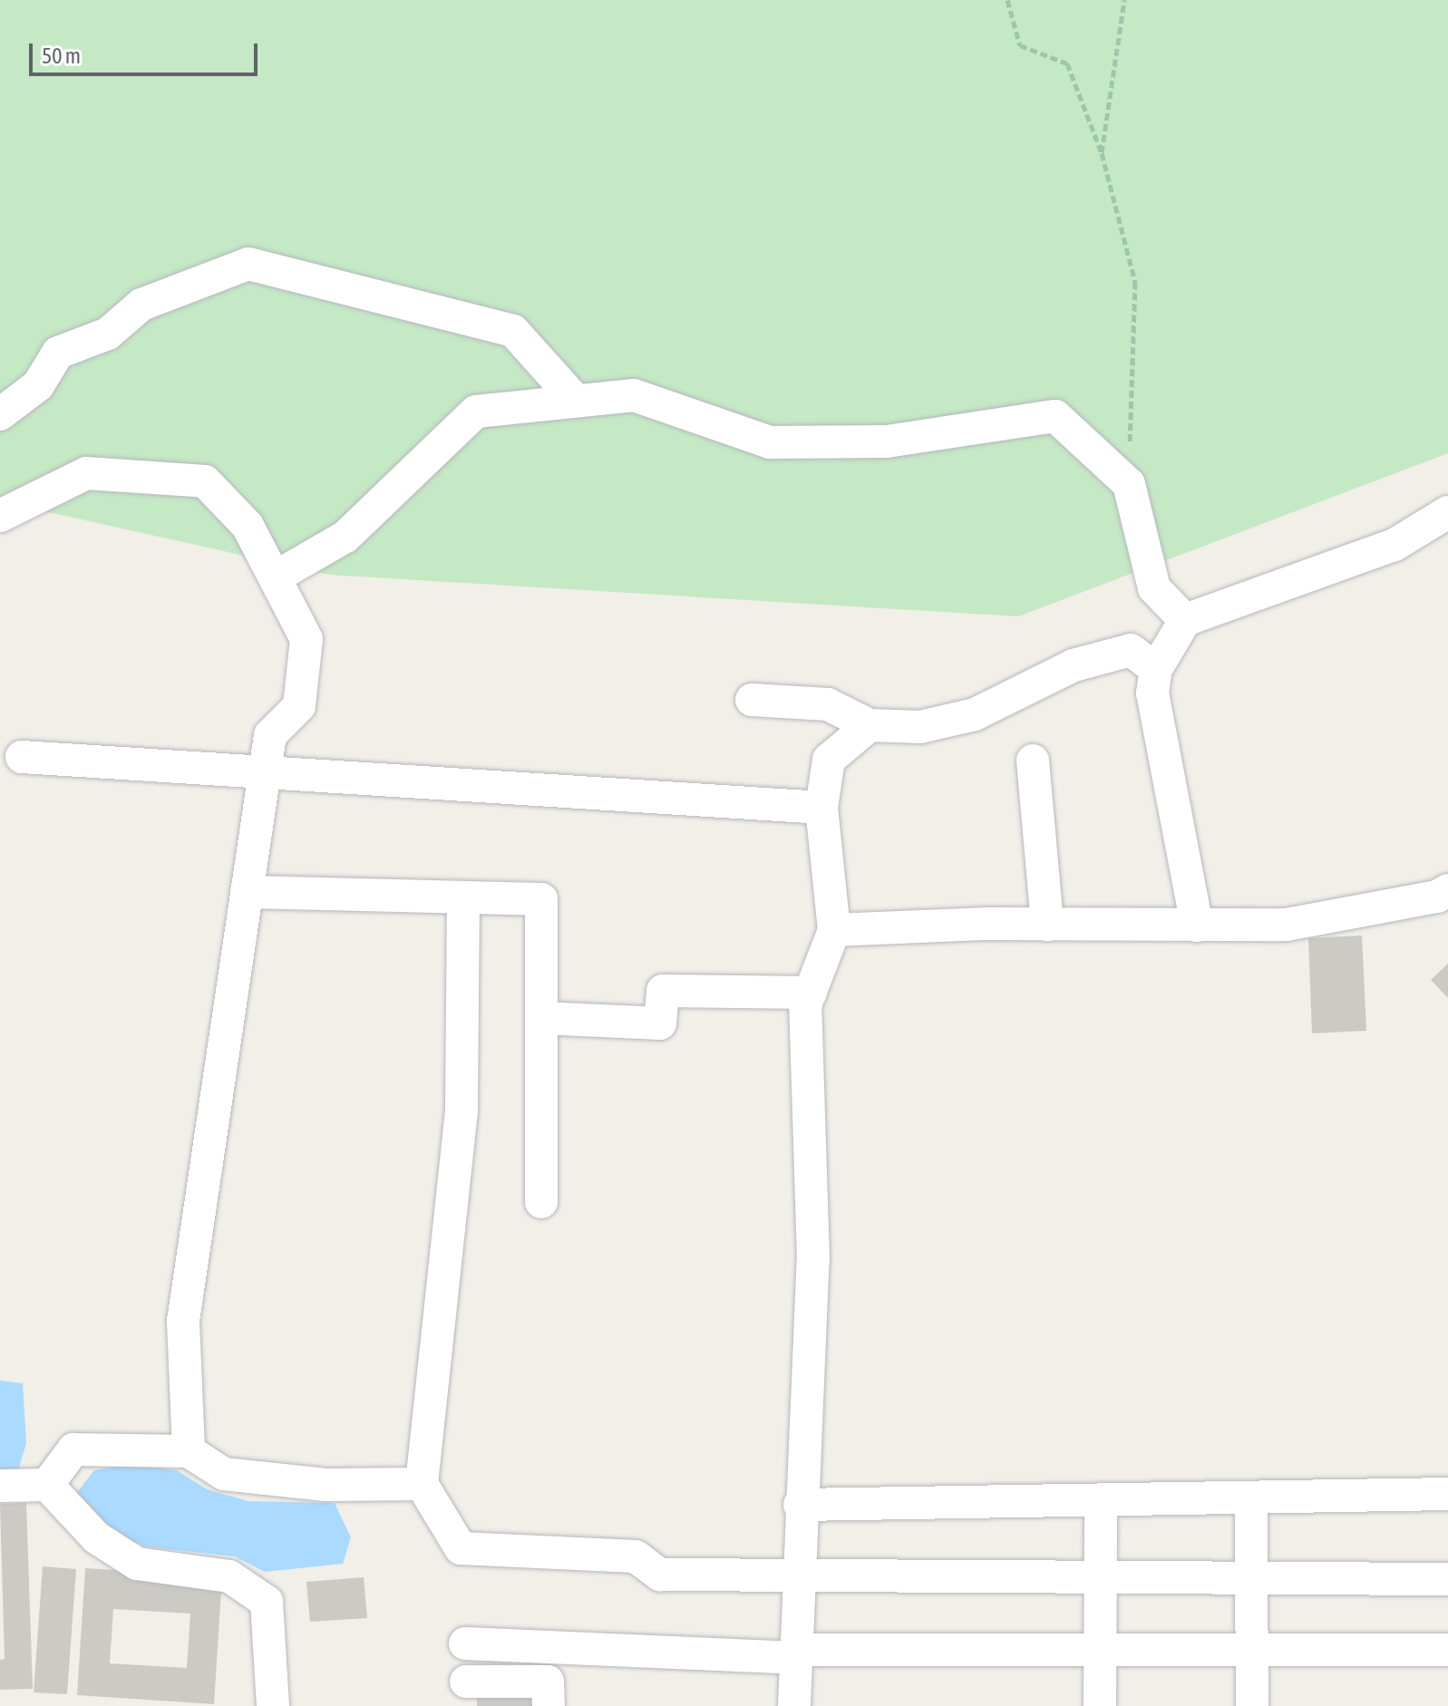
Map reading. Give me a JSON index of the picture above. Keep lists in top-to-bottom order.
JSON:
{
  "scale_bar": "50 m"
}
